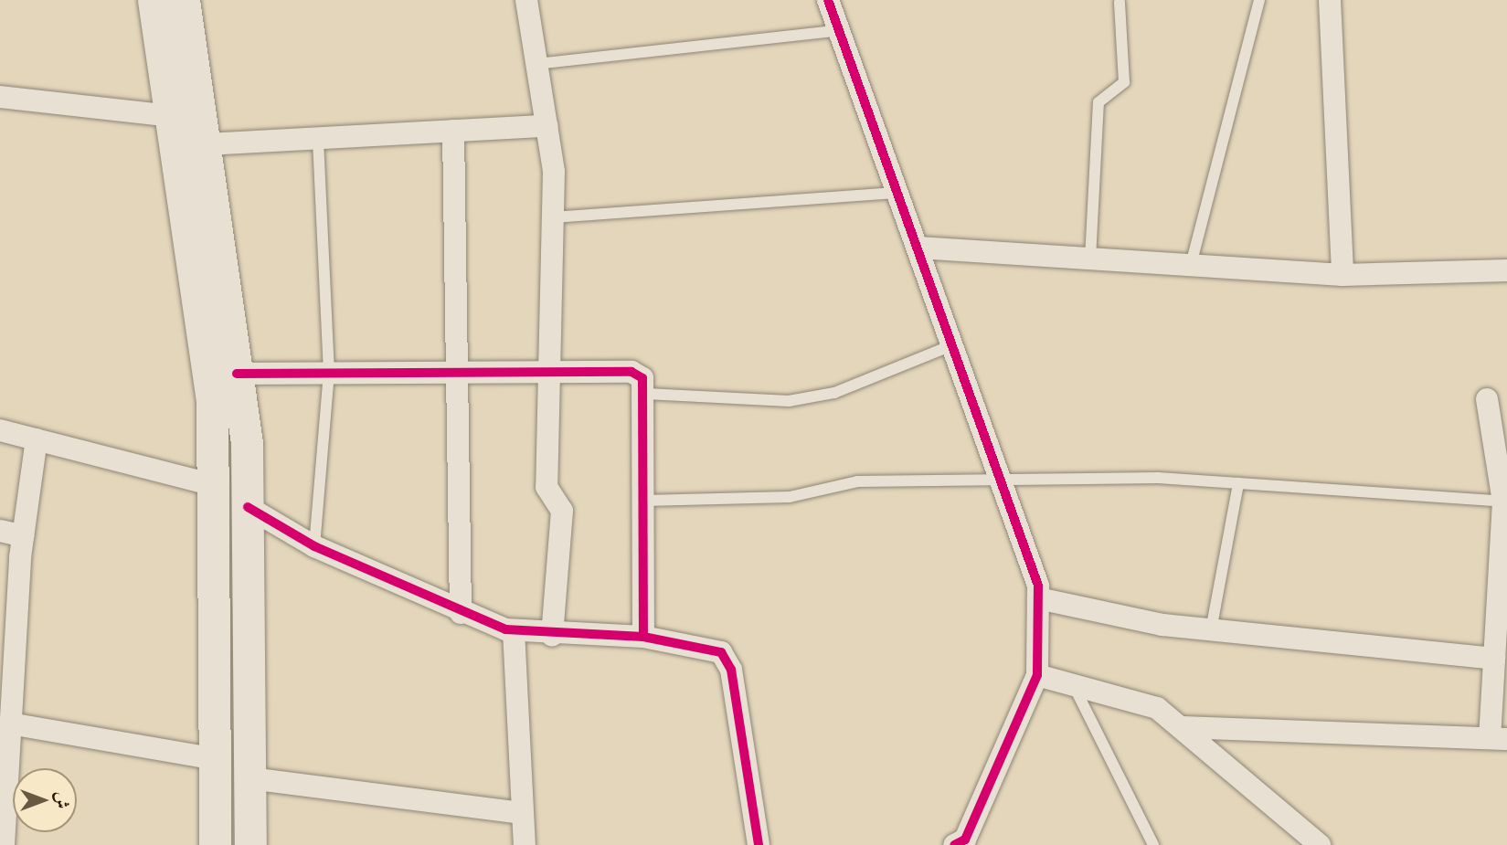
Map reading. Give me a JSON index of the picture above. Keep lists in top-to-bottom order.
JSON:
{
  "north": "right"
}
